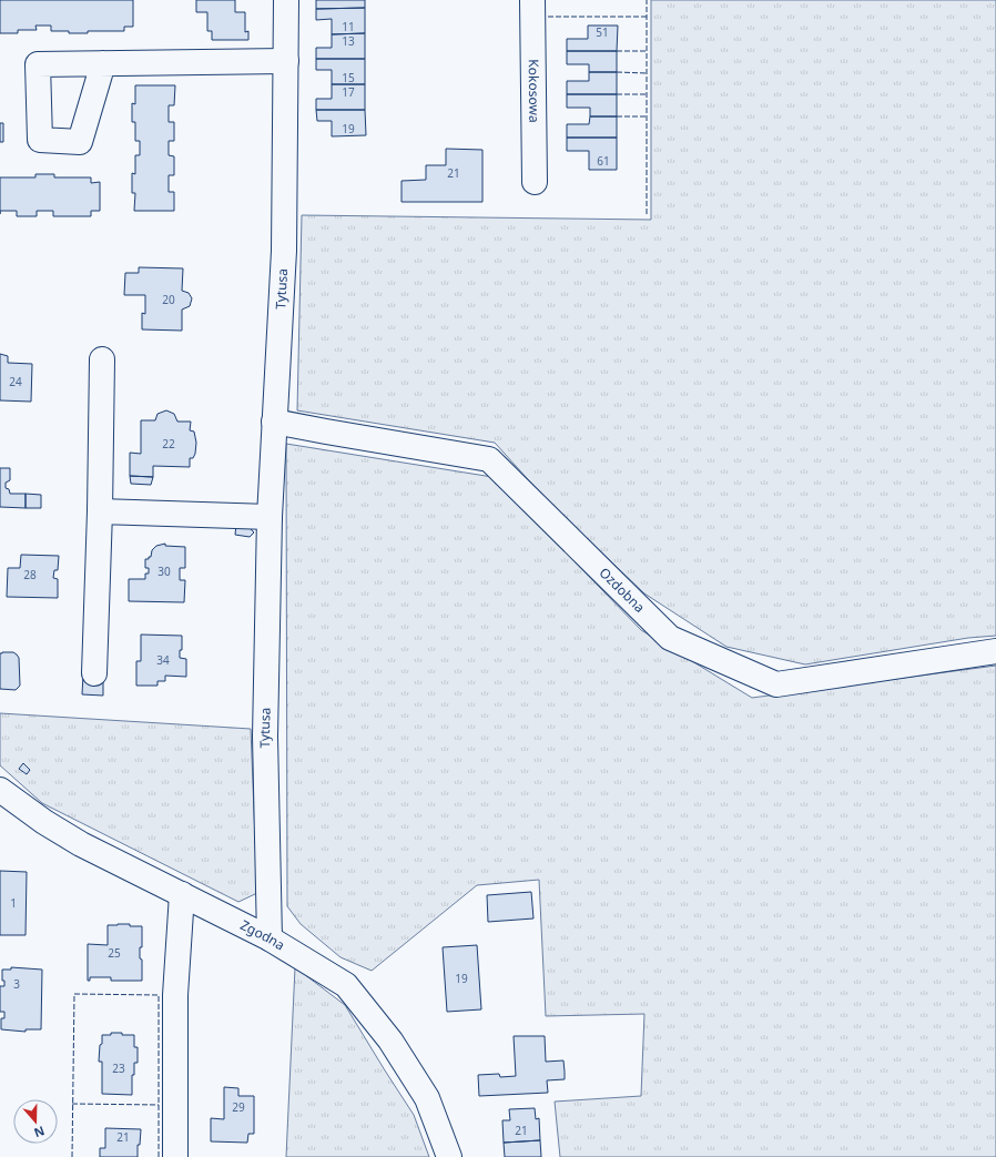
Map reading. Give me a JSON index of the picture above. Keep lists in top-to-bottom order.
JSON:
{
  "streets": {
    "street": [
      "Kokosowa",
      "Tytusa",
      "Ozdobna",
      "Zgodna"
    ]
  },
  "crossings": [
    ["Tytusa", "Ozdobna"],
    ["Tytusa", "Zgodna"]
  ],
  "house_numbers": [
    "11",
    "51",
    "13",
    "15",
    "17",
    "19",
    "61",
    "21",
    "20",
    "24",
    "22",
    "30",
    "28",
    "34",
    "1",
    "25",
    "19",
    "3",
    "23",
    "29",
    "21",
    "21"
  ],
  "north": "bottom"
}
